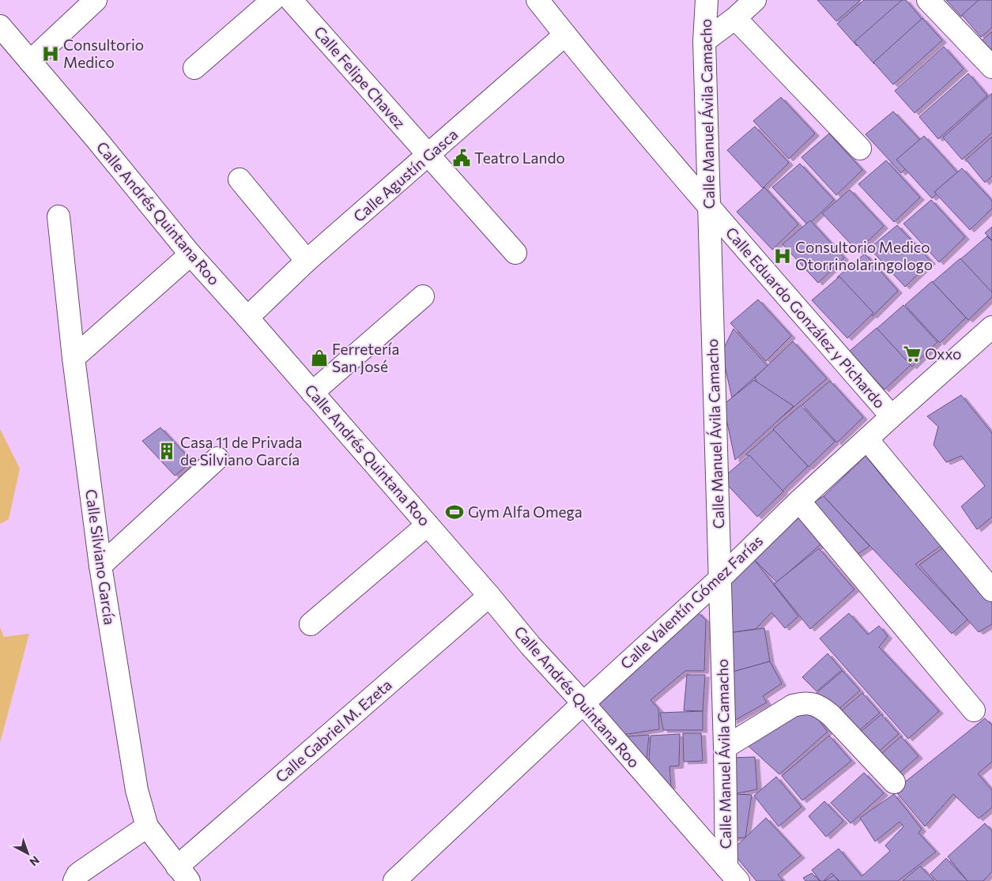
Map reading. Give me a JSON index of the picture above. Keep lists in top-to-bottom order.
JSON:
{
  "streets": {
    "street": [
      "Calle Felipe Chavez",
      "Calle Manuel Ávila Camacho",
      "Calle Agustín Gasca",
      "Calle Andrés Quintana Roo",
      "Calle Eduardo González y Pichardo",
      "Calle Silviano García",
      "Calle Valentín Gómez Farías",
      "Calle Gabriel M. Ezeta"
    ]
  },
  "crossings": [
    ["Calle Felipe Chavez", "Calle Agustín Gasca"],
    ["Calle Manuel Ávila Camacho", "Calle Andrés Quintana Roo"],
    ["Calle Manuel Ávila Camacho", "Calle Eduardo González y Pichardo"],
    ["Calle Manuel Ávila Camacho", "Calle Valentín Gómez Farías"],
    ["Calle Agustín Gasca", "Calle Andrés Quintana Roo"],
    ["Calle Agustín Gasca", "Calle Eduardo González y Pichardo"],
    ["Calle Andrés Quintana Roo", "Calle Valentín Gómez Farías"],
    ["Calle Andrés Quintana Roo", "Calle Gabriel M. Ezeta"],
    ["Calle Eduardo González y Pichardo", "Calle Valentín Gómez Farías"],
    ["Calle Silviano García", "Calle Gabriel M. Ezeta"]
  ],
  "places": {
    "hospital": ["Consultorio Medico", "Consultorio Medico Otorrinolaringologo"],
    "public building": ["Teatro Lando"],
    "supermarket": ["Oxxo"],
    "shop": ["Ferretería San José"],
    "building": ["Casa 11 de Privada de Silviano García"],
    "sports": ["Gym Alfa Omega"]
  },
  "north": "bottom right"
}
